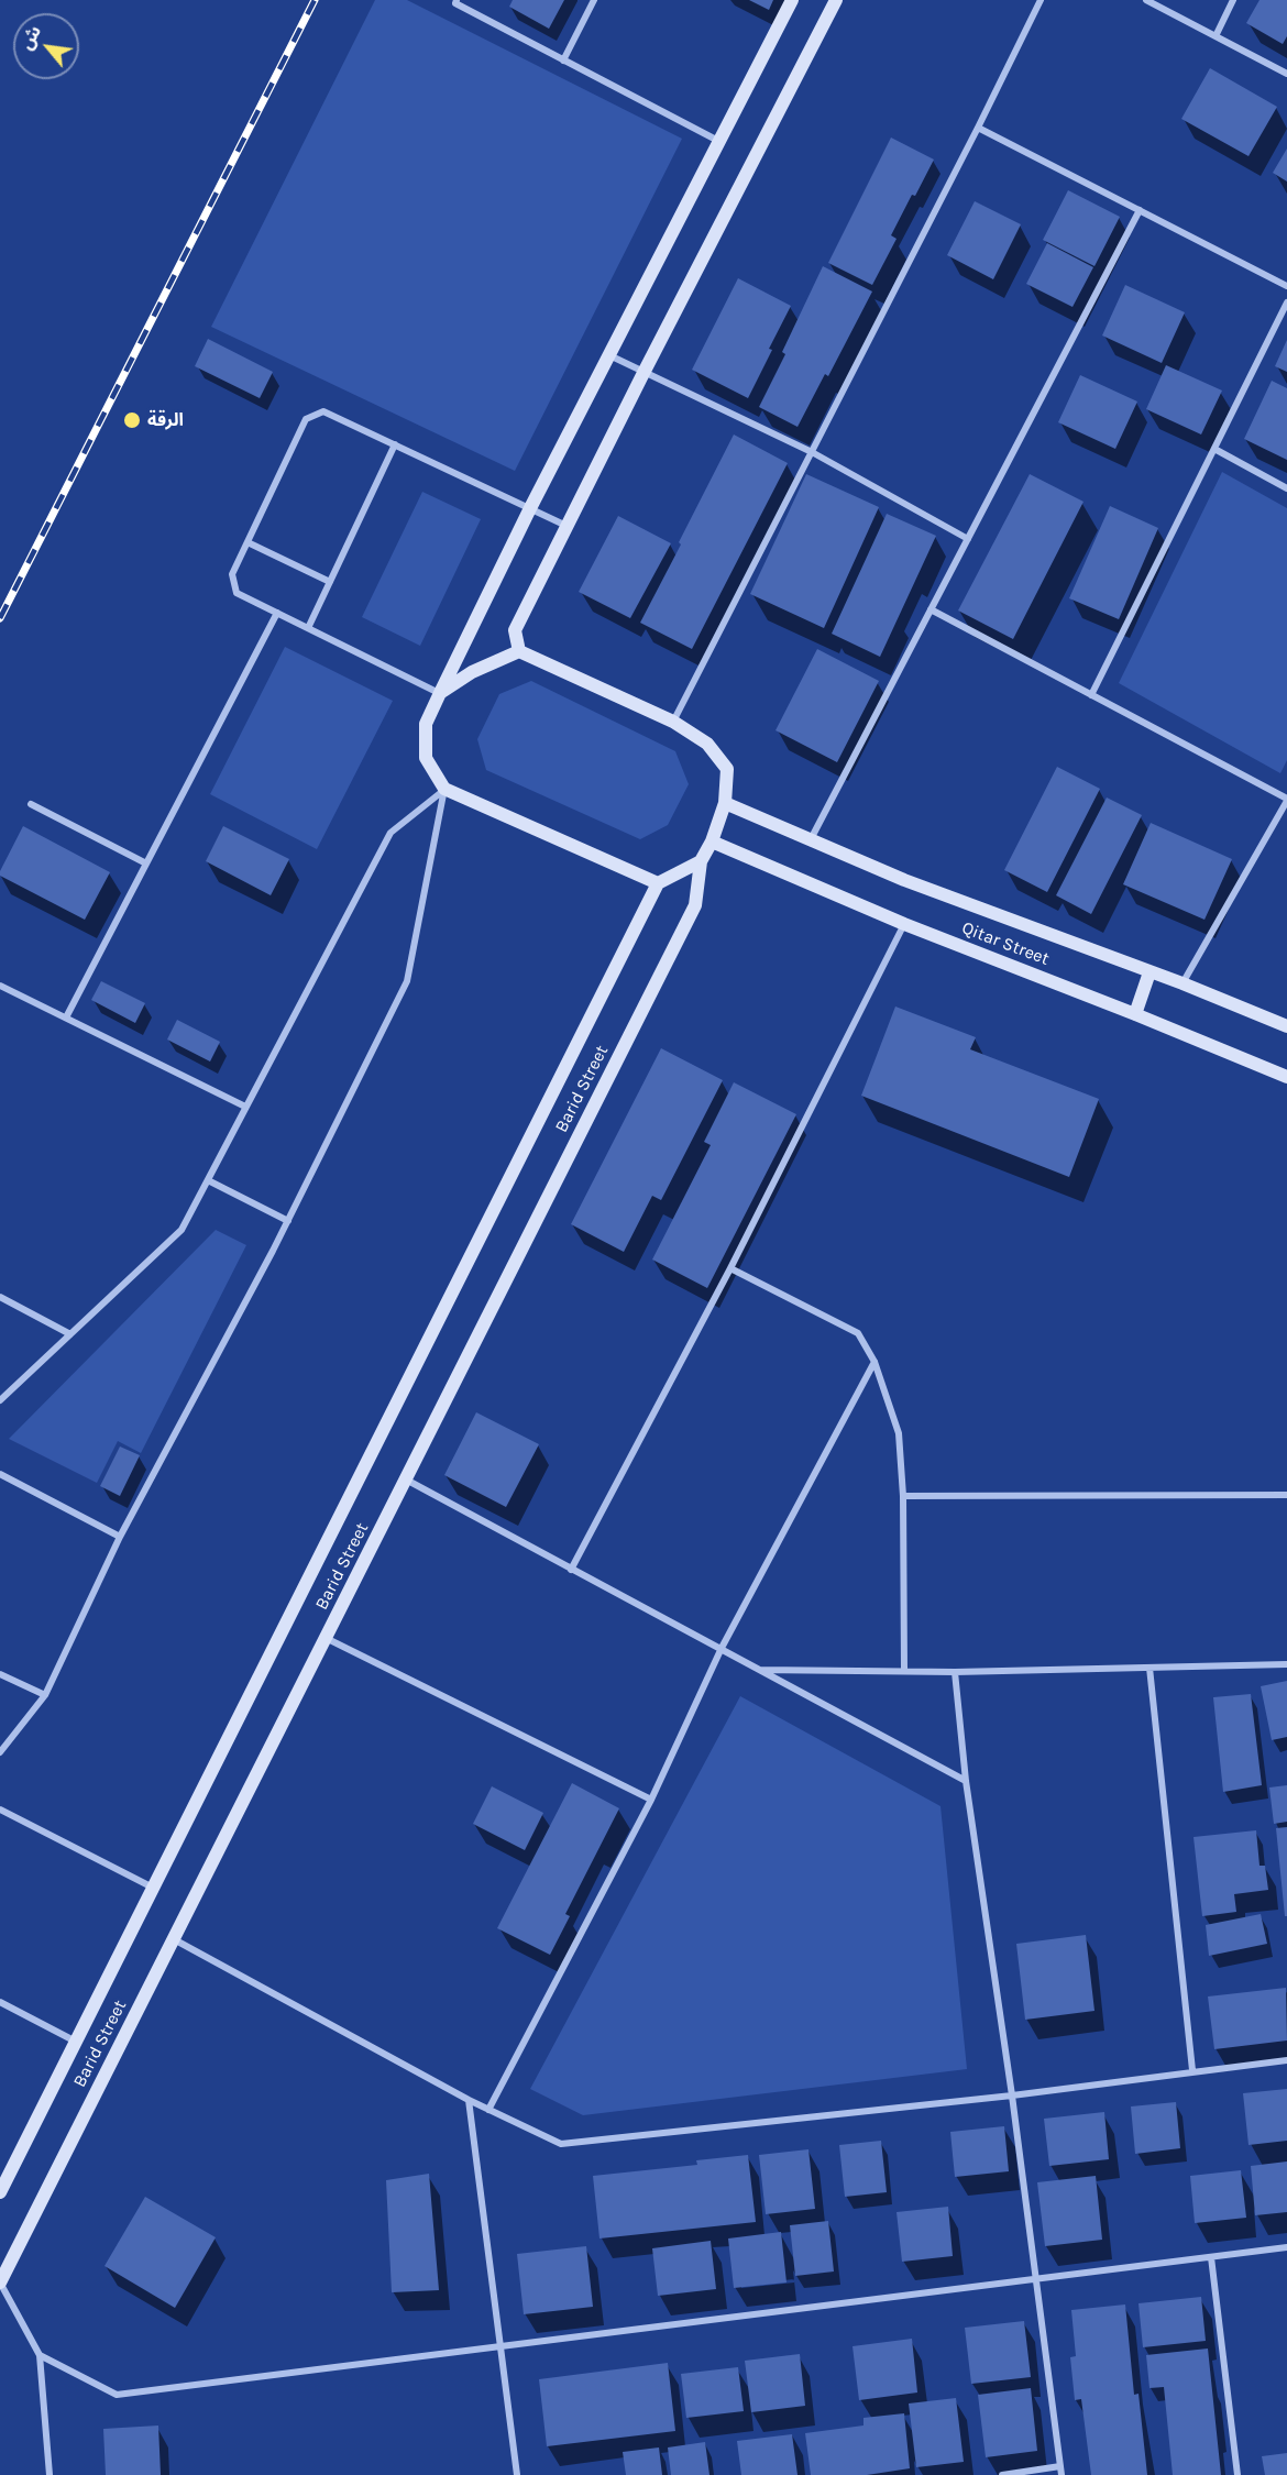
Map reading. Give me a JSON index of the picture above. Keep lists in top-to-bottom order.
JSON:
{
  "streets": {
    "main road": ["Qitar Street", "Barid Street"]
  },
  "places": ["الرقة"],
  "north": "top left"
}
